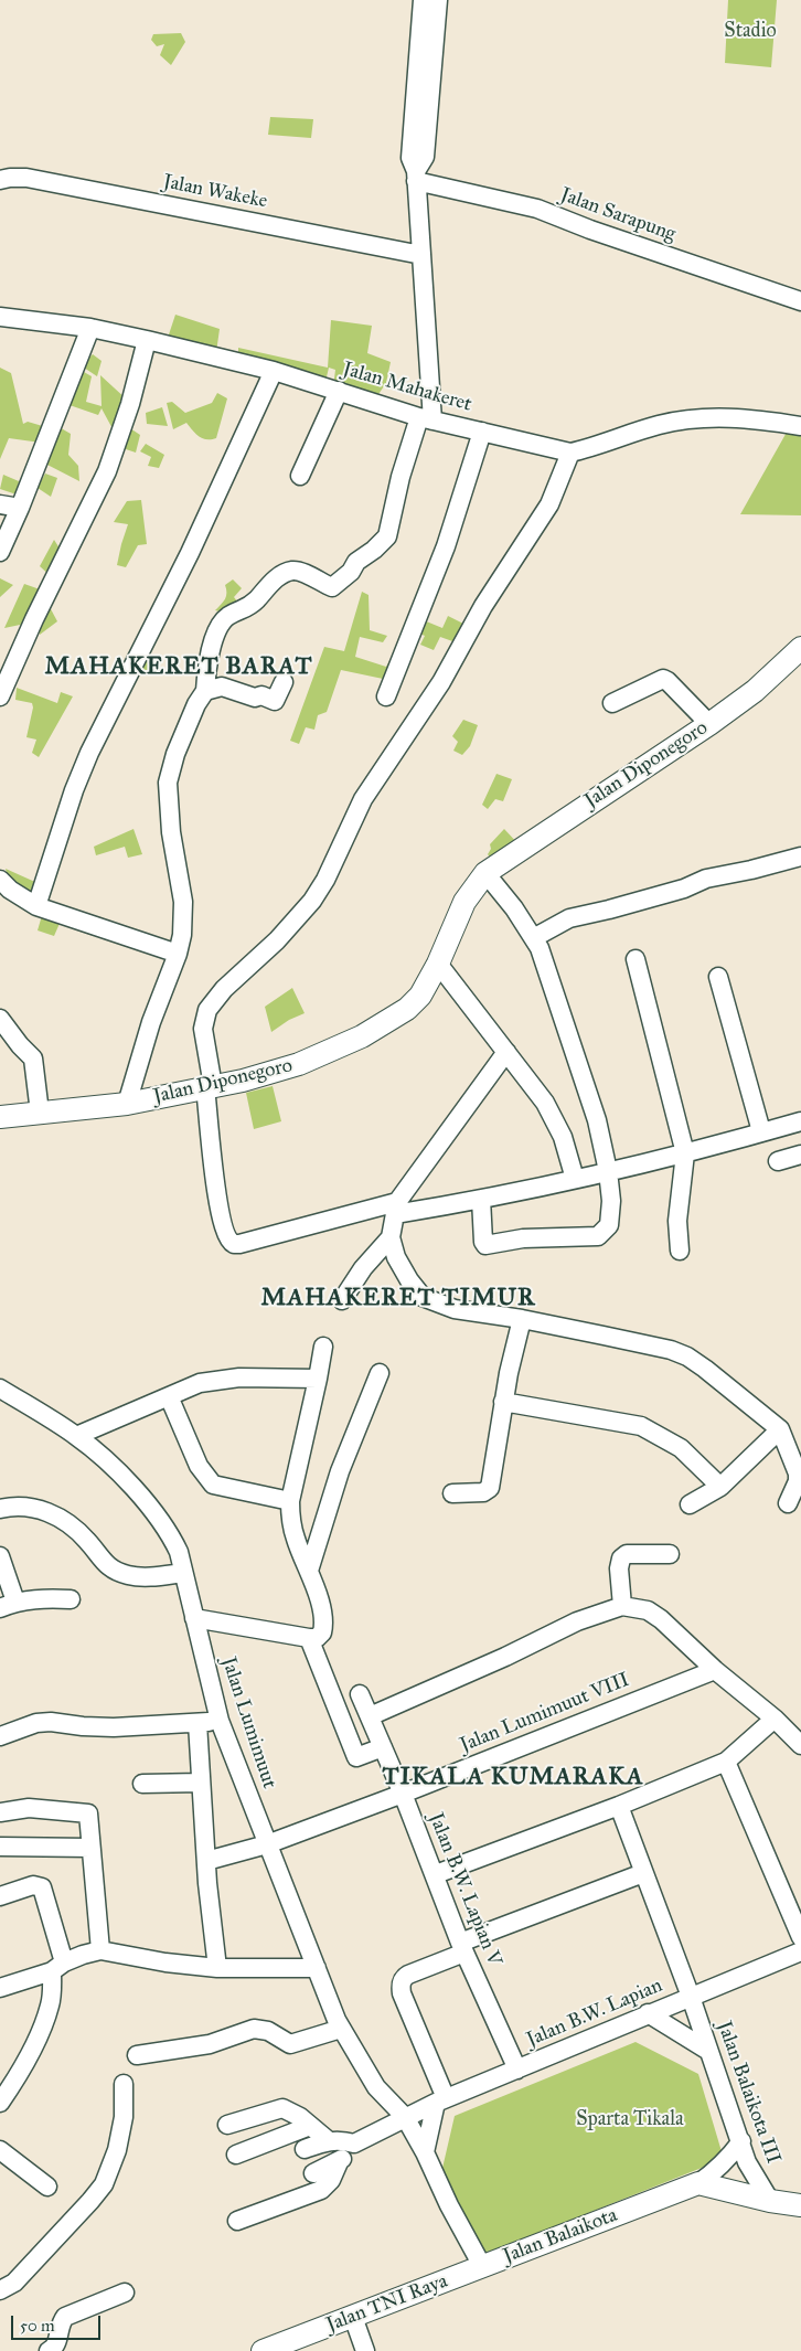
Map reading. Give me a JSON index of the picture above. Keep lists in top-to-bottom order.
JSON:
{
  "streets": {
    "main road": ["Jalan Diponegoro", "Jalan Balaikota", "Jalan TNI Raya"],
    "street": [
      "Jalan Wakeke",
      "Jalan Sarapung",
      "Jalan Mahakeret",
      "Jalan Lumimuut VIII",
      "Jalan Lumimuut",
      "Jalan B.W. Lapian V",
      "Jalan B.W. Lapian",
      "Jalan Balaikota III"
    ]
  },
  "crossings": [
    ["Jalan Lumimuut VIII", "Jalan Lumimuut"],
    ["Jalan Lumimuut VIII", "Jalan B.W. Lapian V"],
    ["Jalan Lumimuut", "Jalan B.W. Lapian"],
    ["Jalan Lumimuut", "Jalan Balaikota"],
    ["Jalan B.W. Lapian V", "Jalan B.W. Lapian"],
    ["Jalan B.W. Lapian", "Jalan Balaikota III"],
    ["Jalan B.W. Lapian", "Jalan Balaikota"],
    ["Jalan Balaikota", "Jalan TNI Raya"]
  ],
  "districts": ["MAHAKERET BARAT", "MAHAKERET TIMUR", "TIKALA KUMARAKA"],
  "parks": ["Stadio", "Sparta Tikala"],
  "scale_bar": "50 m"
}
